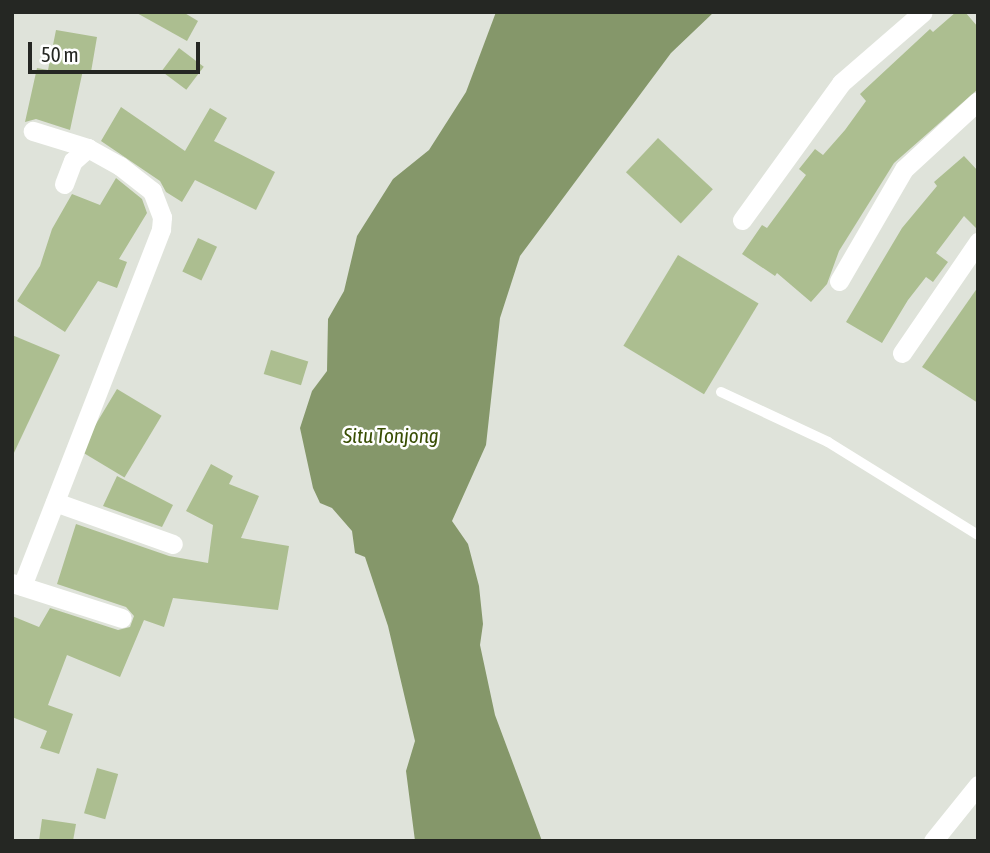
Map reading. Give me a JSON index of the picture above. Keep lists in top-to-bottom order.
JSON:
{
  "water": ["Situ Tonjong"],
  "scale_bar": "50 m"
}
